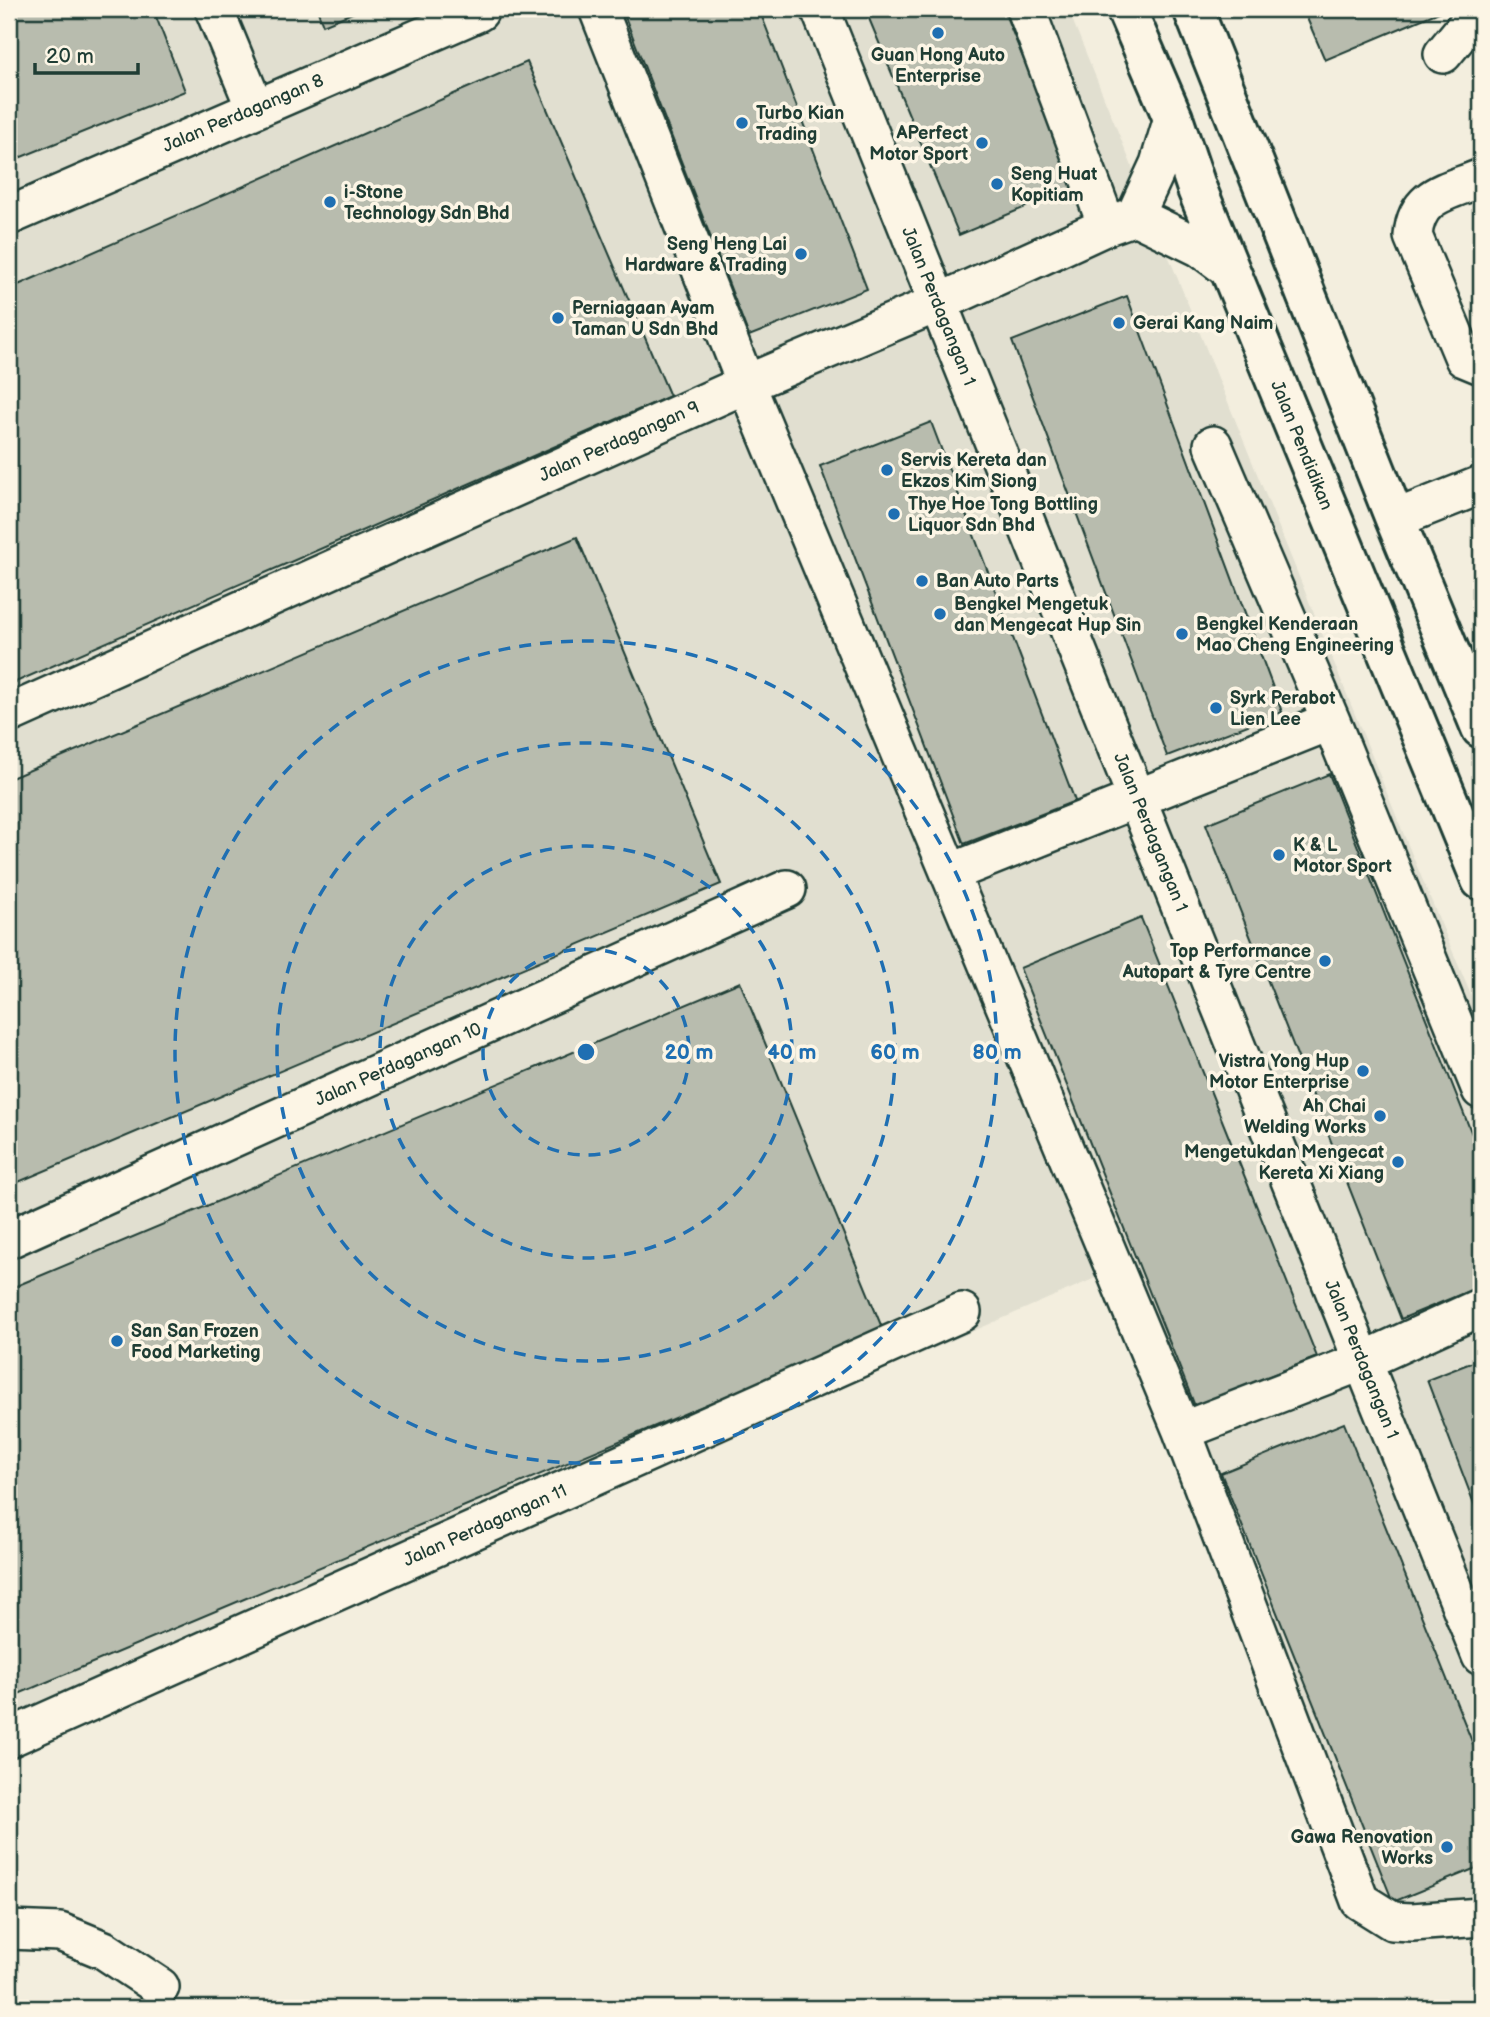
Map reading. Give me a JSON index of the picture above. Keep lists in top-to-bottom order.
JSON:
{
  "streets": {
    "main road": ["Jalan Pendidikan"],
    "street": [
      "Jalan Perdagangan 8",
      "Jalan Perdagangan 1",
      "Jalan Perdagangan 9",
      "Jalan Perdagangan 10",
      "Jalan Perdagangan 11"
    ]
  },
  "crossings": [
    ["Jalan Perdagangan 1", "Jalan Perdagangan 9"]
  ],
  "places": [
    "Guan Hong Auto Enterprise",
    "Turbo Kian Trading",
    "APerfect Motor Sport",
    "Seng Huat Kopitiam",
    "i-Stone Technology Sdn Bhd",
    "Seng Heng Lai Hardware & Trading",
    "Perniagaan Ayam Taman U Sdn Bhd",
    "Gerai Kang Naim",
    "Servis Kereta dan Ekzos Kim Siong",
    "Thye Hoe Tong Bottling Liquor Sdn Bhd",
    "Ban Auto Parts",
    "Bengkel Mengetuk dan Mengecat Hup Sin",
    "Bengkel Kenderaan Mao Cheng Engineering",
    "Syrk Perabot Lien Lee",
    "K & L Motor Sport",
    "Top Performance Autopart & Tyre Centre",
    "Vistra Yong Hup Motor Enterprise",
    "Ah Chai Welding Works",
    "Mengetukdan Mengecat Kereta Xi Xiang",
    "San San Frozen Food Marketing",
    "Gawa Renovation Works"
  ],
  "scale_bar": "20 m",
  "rings": [
    "20 m",
    "40 m",
    "60 m",
    "80 m"
  ]
}
